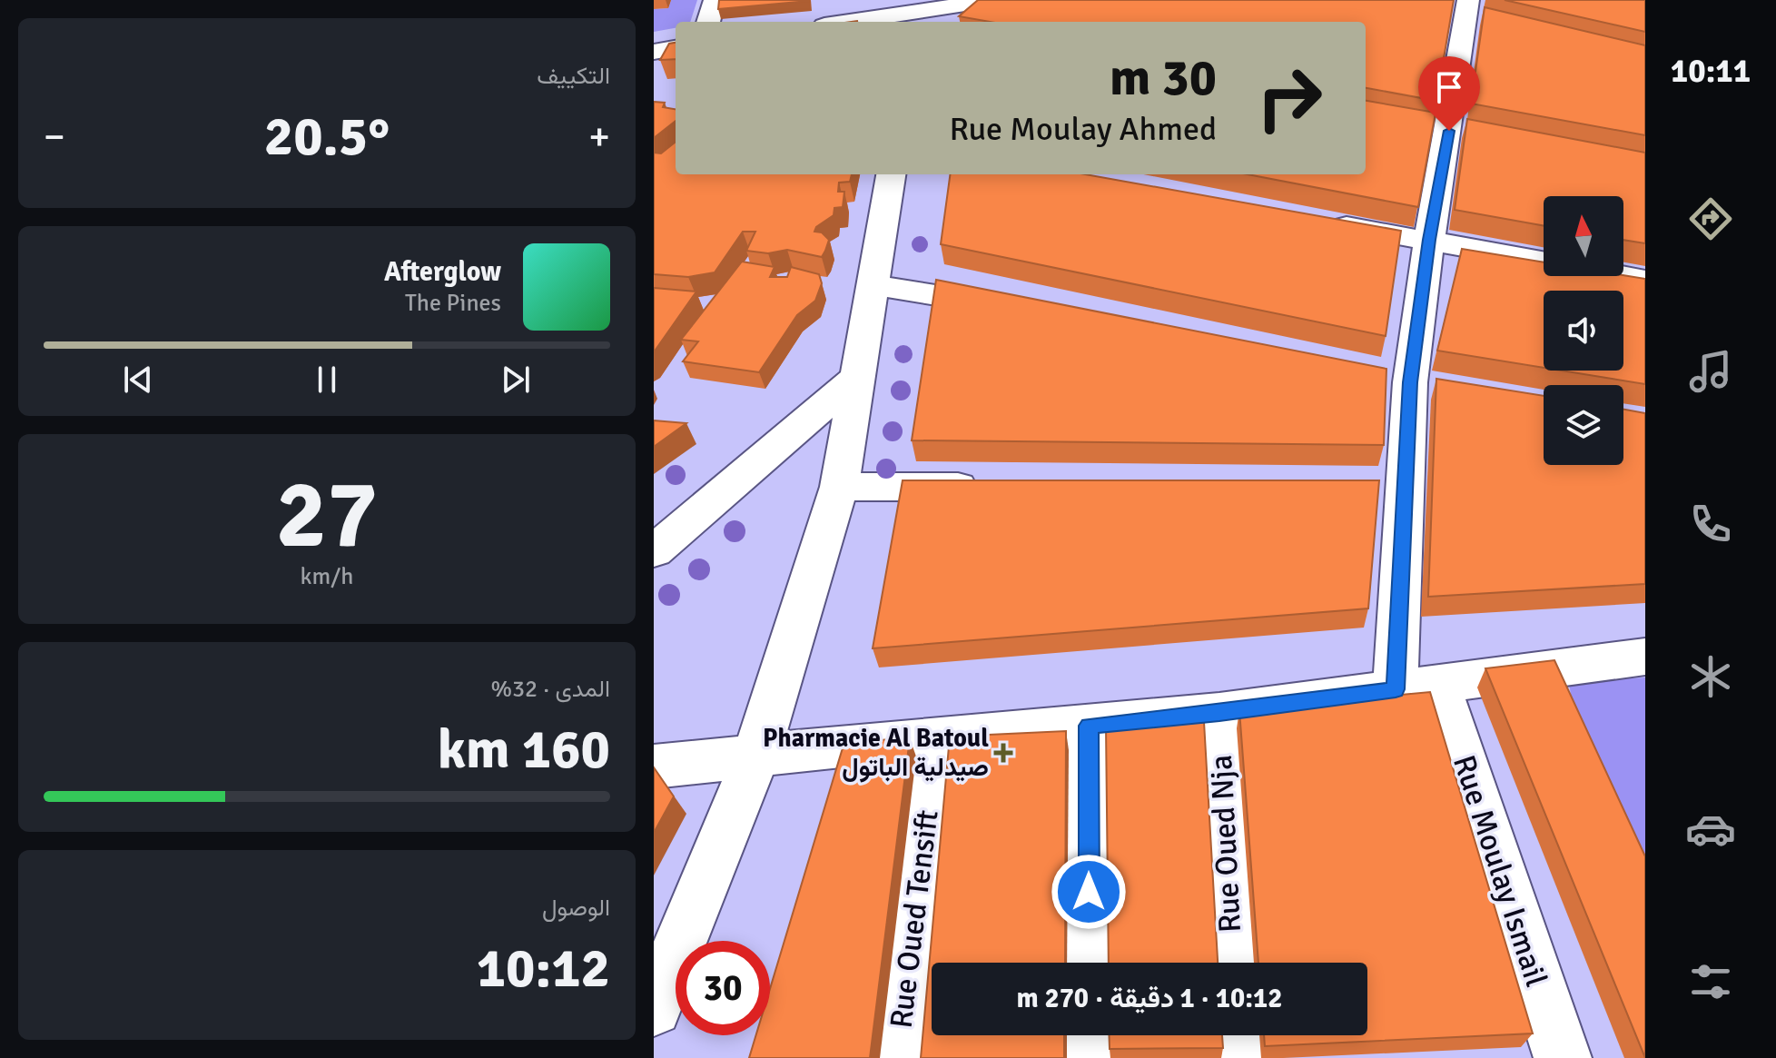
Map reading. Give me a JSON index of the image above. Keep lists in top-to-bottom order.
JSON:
{
  "streets": {
    "street": ["Rue Oued Nja", "Rue Moulay Ismail", "Rue Oued Tensift"]
  },
  "places": {
    "health": ["Pharmacie Al Batoul صيدلية الباتول"]
  },
  "north": "top",
  "page": {
    "tabs": "10:11",
    "tile": [
      "التكييف",
      ["27", "km/h"],
      ["المدى · 32%", "160 km"],
      ["الوصول", "10:12"]
    ],
    "turn": ["30 m", "Rue Moulay Ahmed"],
    "heat": ["−", "20.5°", "+"],
    "song": ["Afterglow", "The Pines"],
    "limit": "30",
    "trip": "10:12 · 1 دقيقة · 270 m"
  }
}
